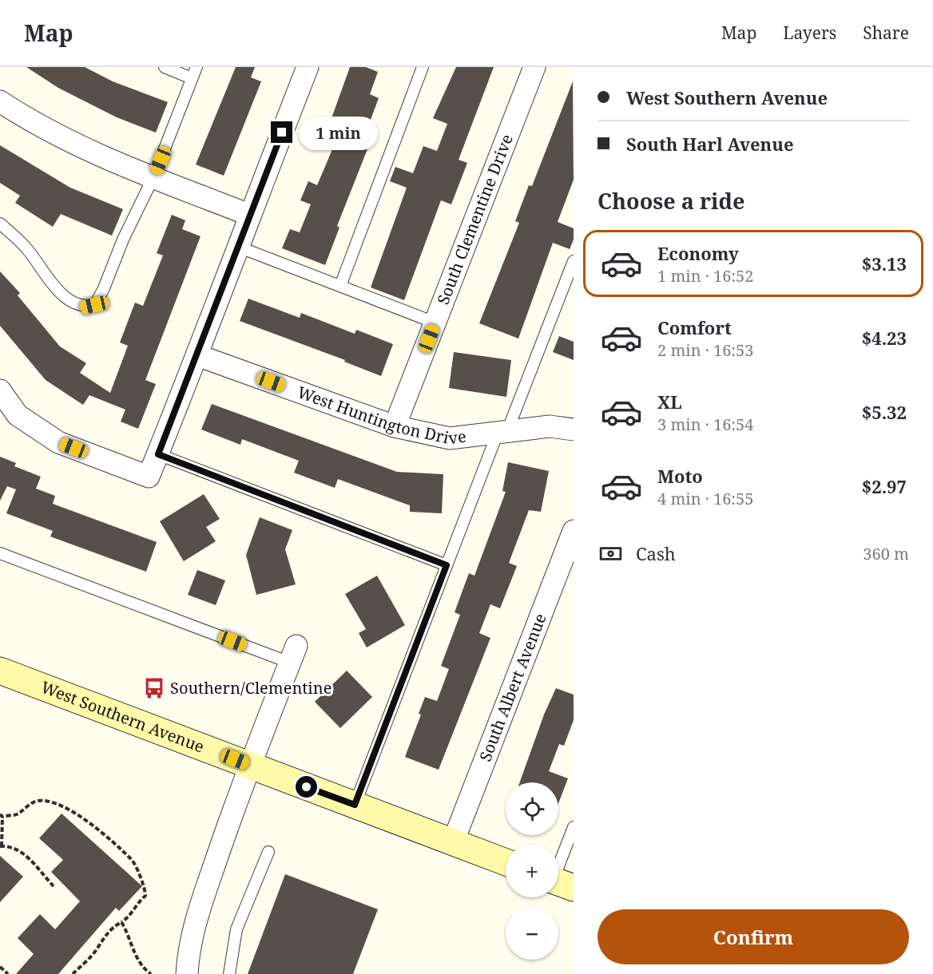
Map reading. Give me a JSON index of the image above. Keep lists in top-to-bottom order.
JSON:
{
  "streets": {
    "main road": ["West Southern Avenue"],
    "street": ["South Clementine Drive", "West Huntington Drive", "South Albert Avenue"]
  },
  "crossings": [
    ["South Clementine Drive", "West Huntington Drive"],
    ["South Albert Avenue", "West Southern Avenue"]
  ],
  "places": {
    "bus stop": ["Southern/Clementine"]
  },
  "page": {
    "header": "Map",
    "nav": ["Map", "Layers", "Share"],
    "banner": ["West Southern Avenue", "South Harl Avenue"],
    "bubble": "1 min",
    "heading": "Choose a ride",
    "list": [
      {
        "name": "Economy",
        "note": "1 min · 16:52",
        "value": "$3.13"
      },
      {
        "name": "Comfort",
        "note": "2 min · 16:53",
        "value": "$4.23"
      },
      {
        "name": "XL",
        "note": "3 min · 16:54",
        "value": "$5.32"
      },
      {
        "name": "Moto",
        "note": "4 min · 16:55",
        "value": "$2.97"
      }
    ],
    "pay": ["Cash", "360 m"],
    "map_buttons": ["+", "−"],
    "buttons": "Confirm"
  }
}
